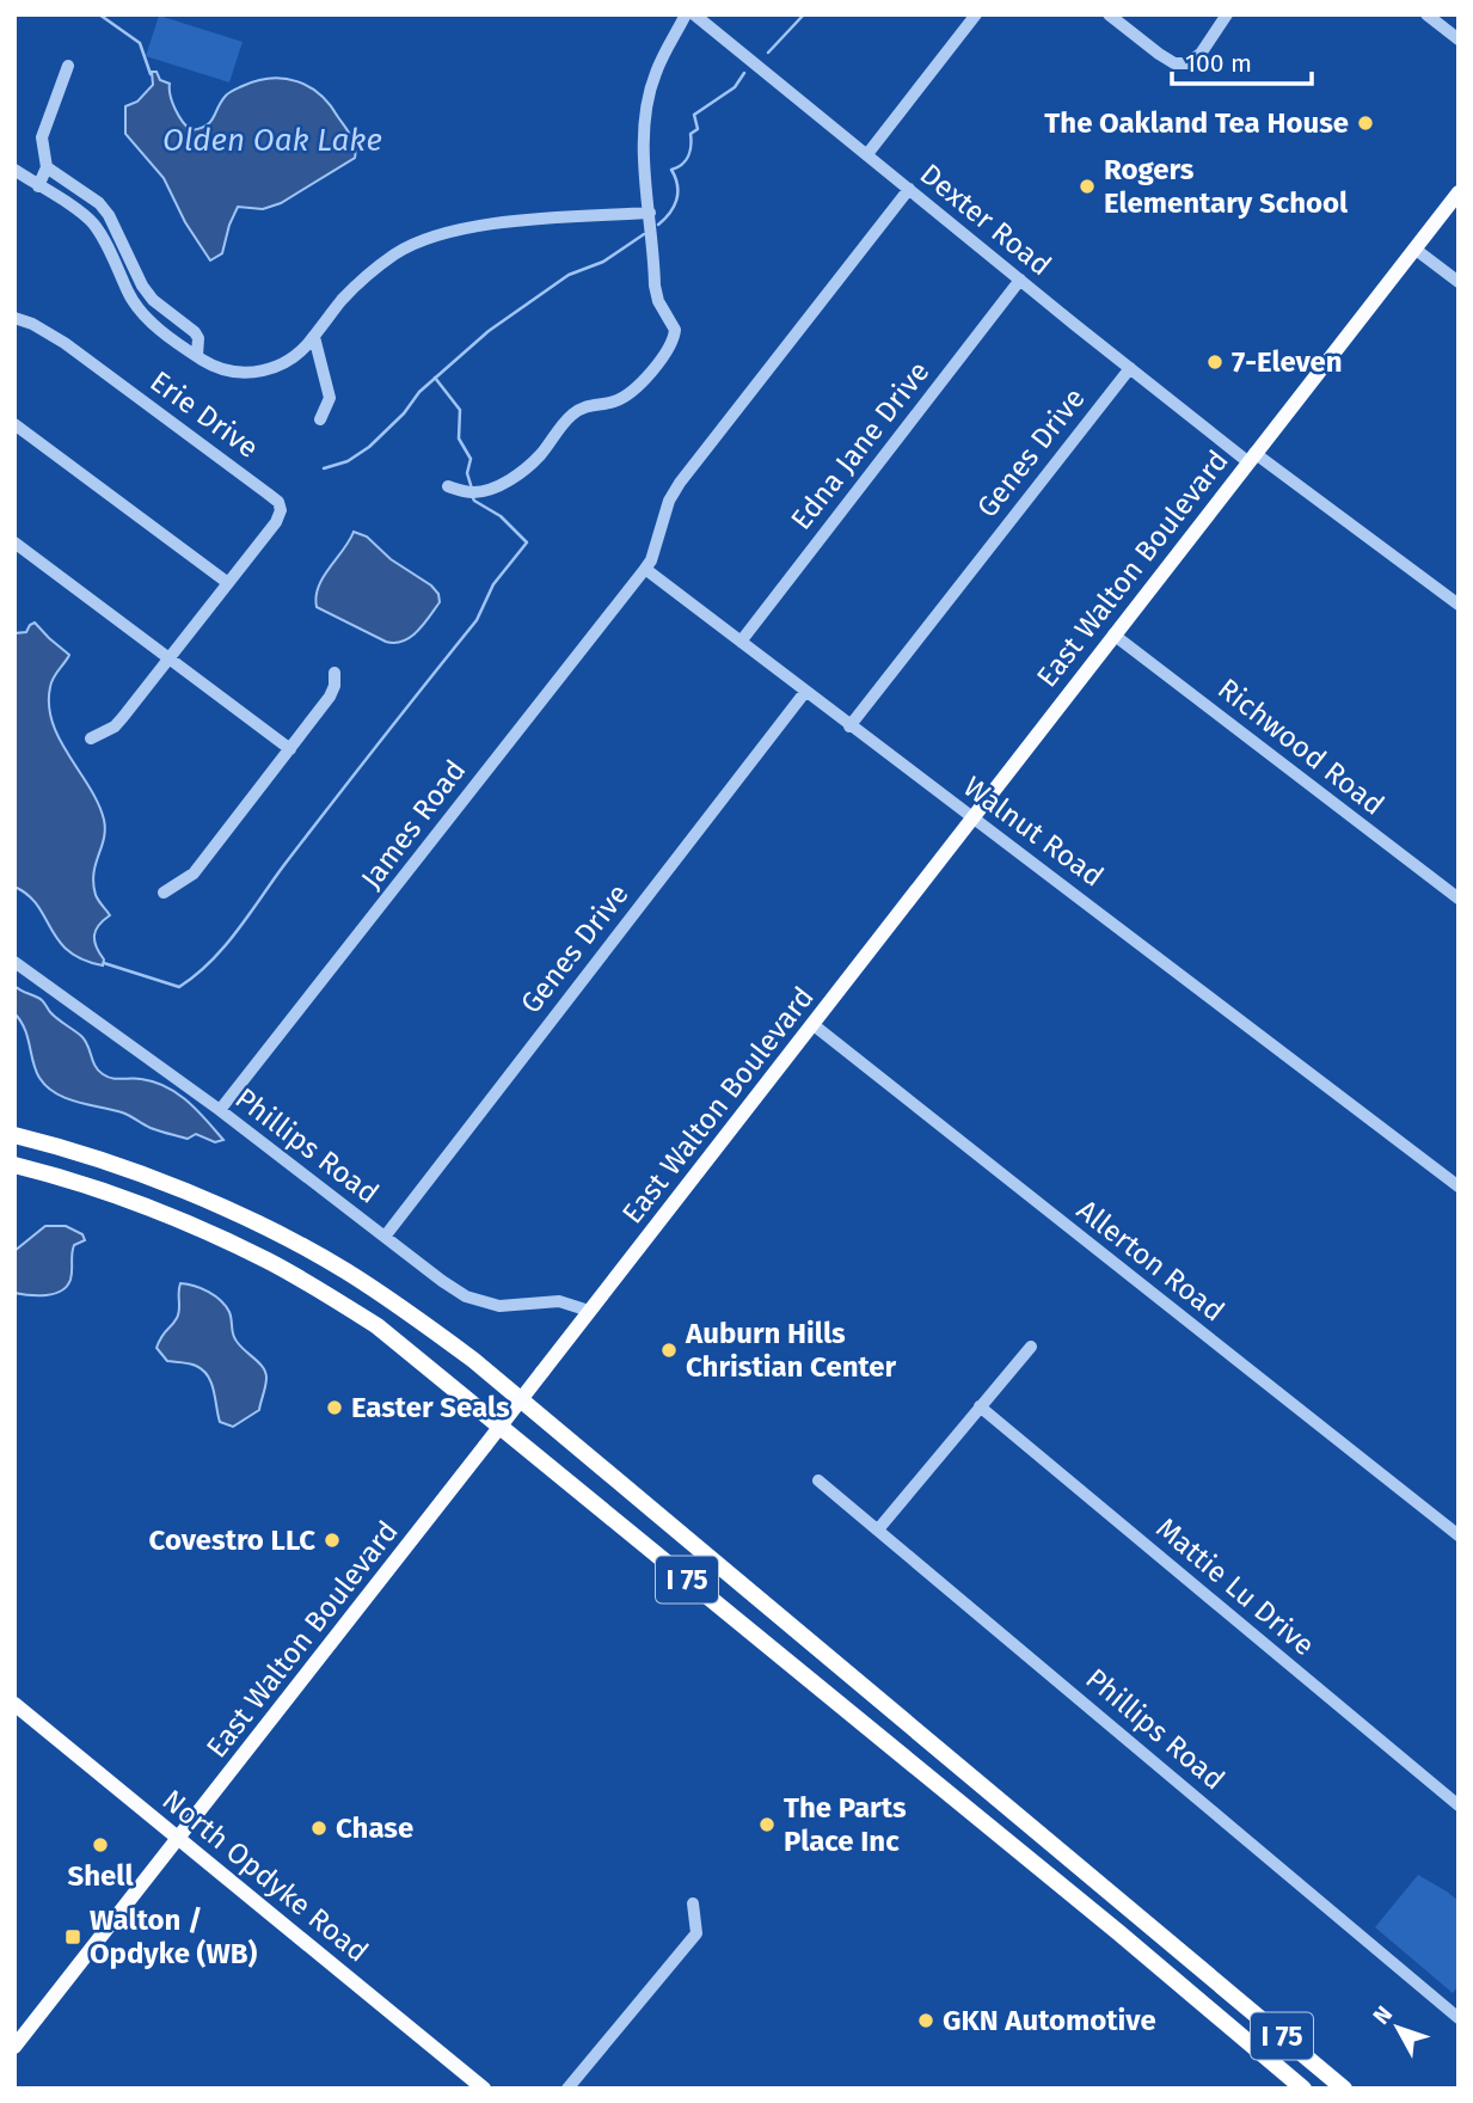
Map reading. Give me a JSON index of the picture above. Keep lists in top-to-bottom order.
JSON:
{
  "streets": {
    "highway": ["I 75"],
    "main road": ["East Walton Boulevard", "North Opdyke Road"],
    "street": [
      "Dexter Road",
      "Erie Drive",
      "Edna Jane Drive",
      "Genes Drive",
      "Richwood Road",
      "James Road",
      "Walnut Road",
      "Phillips Road",
      "Allerton Road",
      "Mattie Lu Drive"
    ]
  },
  "crossings": [
    ["Dexter Road", "Edna Jane Drive"],
    ["Dexter Road", "Genes Drive"],
    ["Dexter Road", "East Walton Boulevard"],
    ["Edna Jane Drive", "Walnut Road"],
    ["Genes Drive", "Walnut Road"],
    ["Genes Drive", "Phillips Road"],
    ["East Walton Boulevard", "Richwood Road"],
    ["East Walton Boulevard", "Walnut Road"],
    ["East Walton Boulevard", "Phillips Road"],
    ["East Walton Boulevard", "Allerton Road"],
    ["East Walton Boulevard", "North Opdyke Road"],
    ["James Road", "Walnut Road"],
    ["James Road", "Phillips Road"]
  ],
  "water": ["Olden Oak Lake"],
  "places": {
    "other": [
      "The Oakland Tea House",
      "Rogers Elementary School",
      "7-Eleven",
      "Auburn Hills Christian Center",
      "Easter Seals",
      "Covestro LLC",
      "The Parts Place Inc",
      "Chase",
      "Shell",
      "GKN Automotive"
    ],
    "transit": ["Walton / Opdyke (WB)"]
  },
  "scale_bar": "100 m",
  "north": "top left"
}
